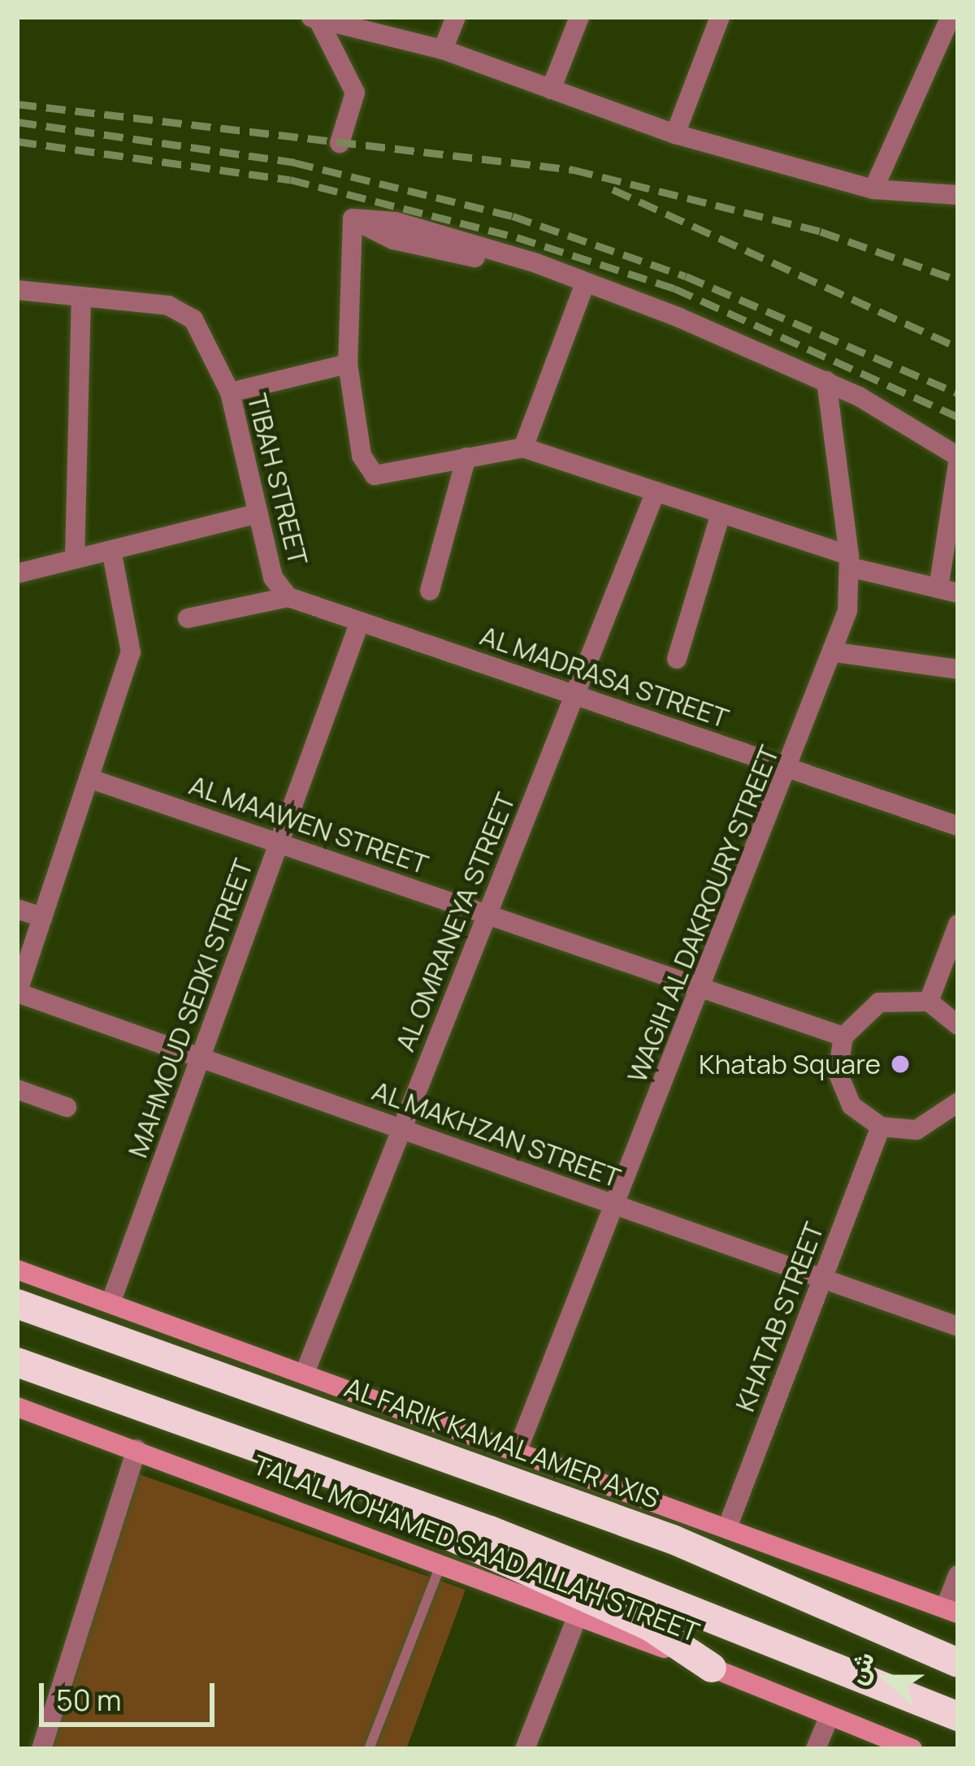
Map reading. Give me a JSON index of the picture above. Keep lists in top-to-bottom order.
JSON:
{
  "streets": {
    "highway": ["AL FARIK KAMAL AMER AXIS"],
    "main road": ["TALAL MOHAMED SAAD ALLAH STREET"],
    "street": [
      "TIBAH STREET",
      "AL MADRASA STREET",
      "AL MAAWEN STREET",
      "WAGIH AL DAKROURY STREET",
      "AL OMRANEYA STREET",
      "MAHMOUD SEDKI STREET",
      "AL MAKHZAN STREET",
      "KHATAB STREET"
    ]
  },
  "crossings": [
    ["TIBAH STREET", "AL MADRASA STREET"],
    ["AL MADRASA STREET", "WAGIH AL DAKROURY STREET"],
    ["AL MADRASA STREET", "AL OMRANEYA STREET"],
    ["AL MADRASA STREET", "MAHMOUD SEDKI STREET"],
    ["AL MAAWEN STREET", "WAGIH AL DAKROURY STREET"],
    ["AL MAAWEN STREET", "AL OMRANEYA STREET"],
    ["AL MAAWEN STREET", "MAHMOUD SEDKI STREET"],
    ["WAGIH AL DAKROURY STREET", "AL MAKHZAN STREET"],
    ["AL OMRANEYA STREET", "AL MAKHZAN STREET"],
    ["MAHMOUD SEDKI STREET", "AL MAKHZAN STREET"],
    ["AL MAKHZAN STREET", "KHATAB STREET"]
  ],
  "places": ["Khatab Square"],
  "scale_bar": "50 m",
  "north": "left"
}
